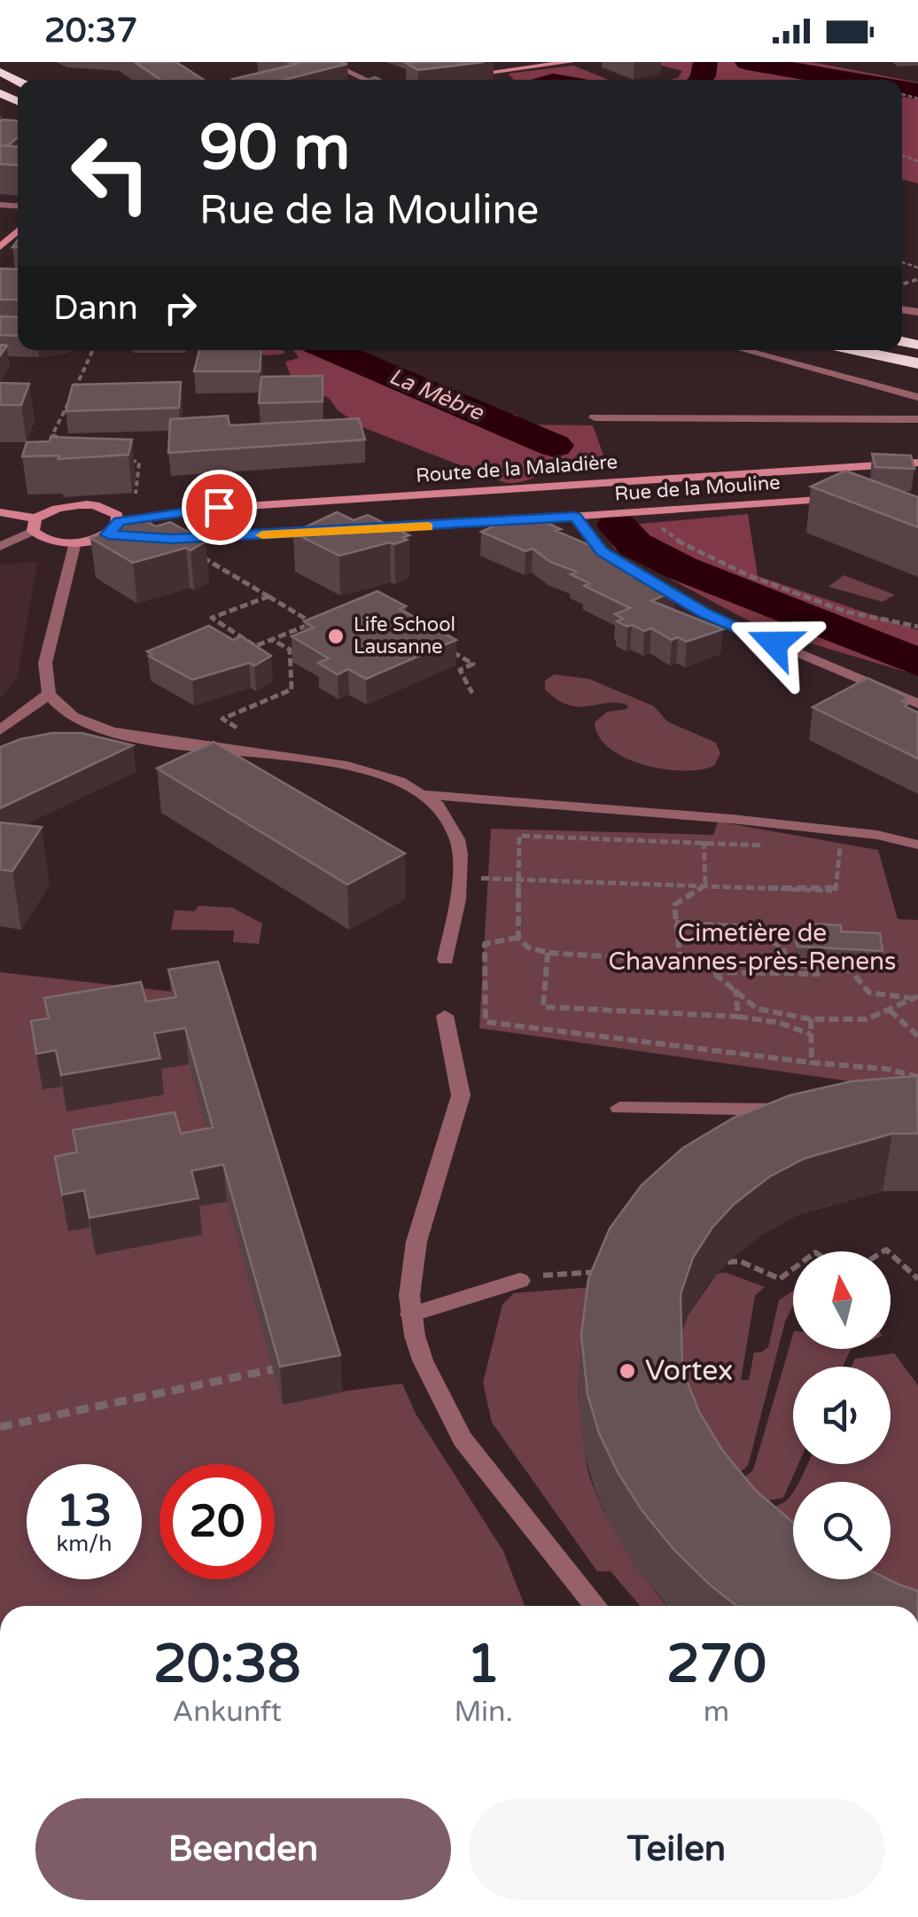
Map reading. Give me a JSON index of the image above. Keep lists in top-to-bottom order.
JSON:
{
  "streets": {
    "main road": ["Route de la Maladière", "Rue de la Mouline"]
  },
  "water": ["La Mèbre"],
  "parks": ["Cimetière de Chavannes-près-Renens"],
  "places": ["Life School Lausanne", "Vortex"],
  "north": "top",
  "page": {
    "status": "20:37",
    "turn": ["90 m", "Rue de la Mouline"],
    "then": "Dann",
    "speed": "13 km/h",
    "limit": "20",
    "eta": [
      "20:38",
      "Ankunft",
      "1",
      "Min.",
      "270",
      "m"
    ],
    "buttons": ["Beenden", "Teilen"]
  }
}
